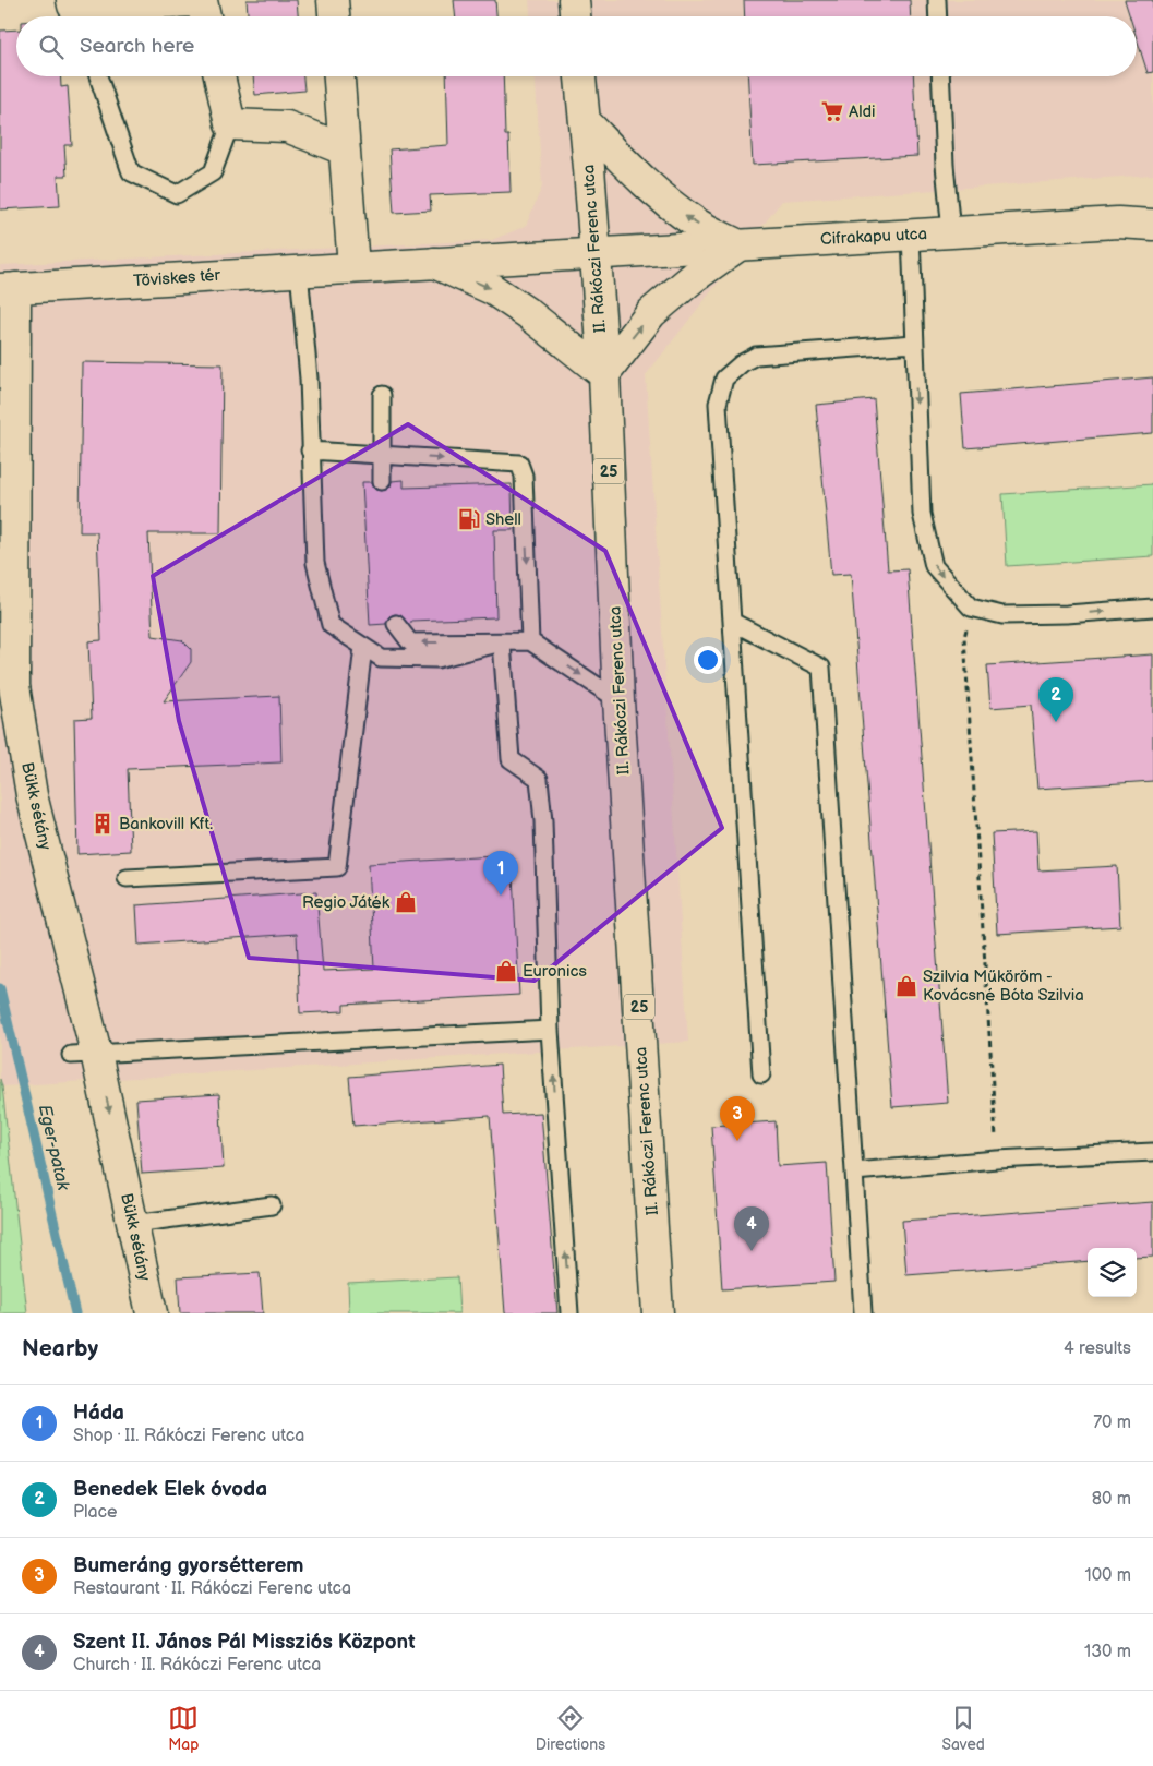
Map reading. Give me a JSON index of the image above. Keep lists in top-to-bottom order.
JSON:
{
  "streets": {
    "street": [
      "Cifrakapu utca",
      "II. Rákóczi Ferenc utca",
      "Töviskes tér",
      "25",
      "Bükk sétány"
    ]
  },
  "crossings": [
    ["Cifrakapu utca", "II. Rákóczi Ferenc utca"],
    ["Cifrakapu utca", "Töviskes tér"],
    ["II. Rákóczi Ferenc utca", "Töviskes tér"],
    ["Töviskes tér", "Bükk sétány"]
  ],
  "water": ["Eger-patak"],
  "places": {
    "supermarket": ["Aldi"],
    "fuel station": ["Shell"],
    "building": ["Bankovill Kft."],
    "shop": ["Regio Játék", "Euronics", "Szilvia Műköröm - Kovácsné Bóta Szilvia"]
  },
  "page": {
    "search": "Search here",
    "pins": [
      "2",
      "1",
      "3",
      "4"
    ],
    "heading": ["Nearby", "4 results"],
    "list": [
      {
        "mark": "1",
        "name": "Háda",
        "note": "Shop · II. Rákóczi Ferenc utca",
        "value": "70 m"
      },
      {
        "mark": "2",
        "name": "Benedek Elek óvoda",
        "note": "Place",
        "value": "80 m"
      },
      {
        "mark": "3",
        "name": "Bumeráng gyorsétterem",
        "note": "Restaurant · II. Rákóczi Ferenc utca",
        "value": "100 m"
      },
      {
        "mark": "4",
        "name": "Szent II. János Pál Missziós Központ",
        "note": "Church · II. Rákóczi Ferenc utca",
        "value": "130 m"
      }
    ],
    "nav": ["Map", "Directions", "Saved"]
  }
}
